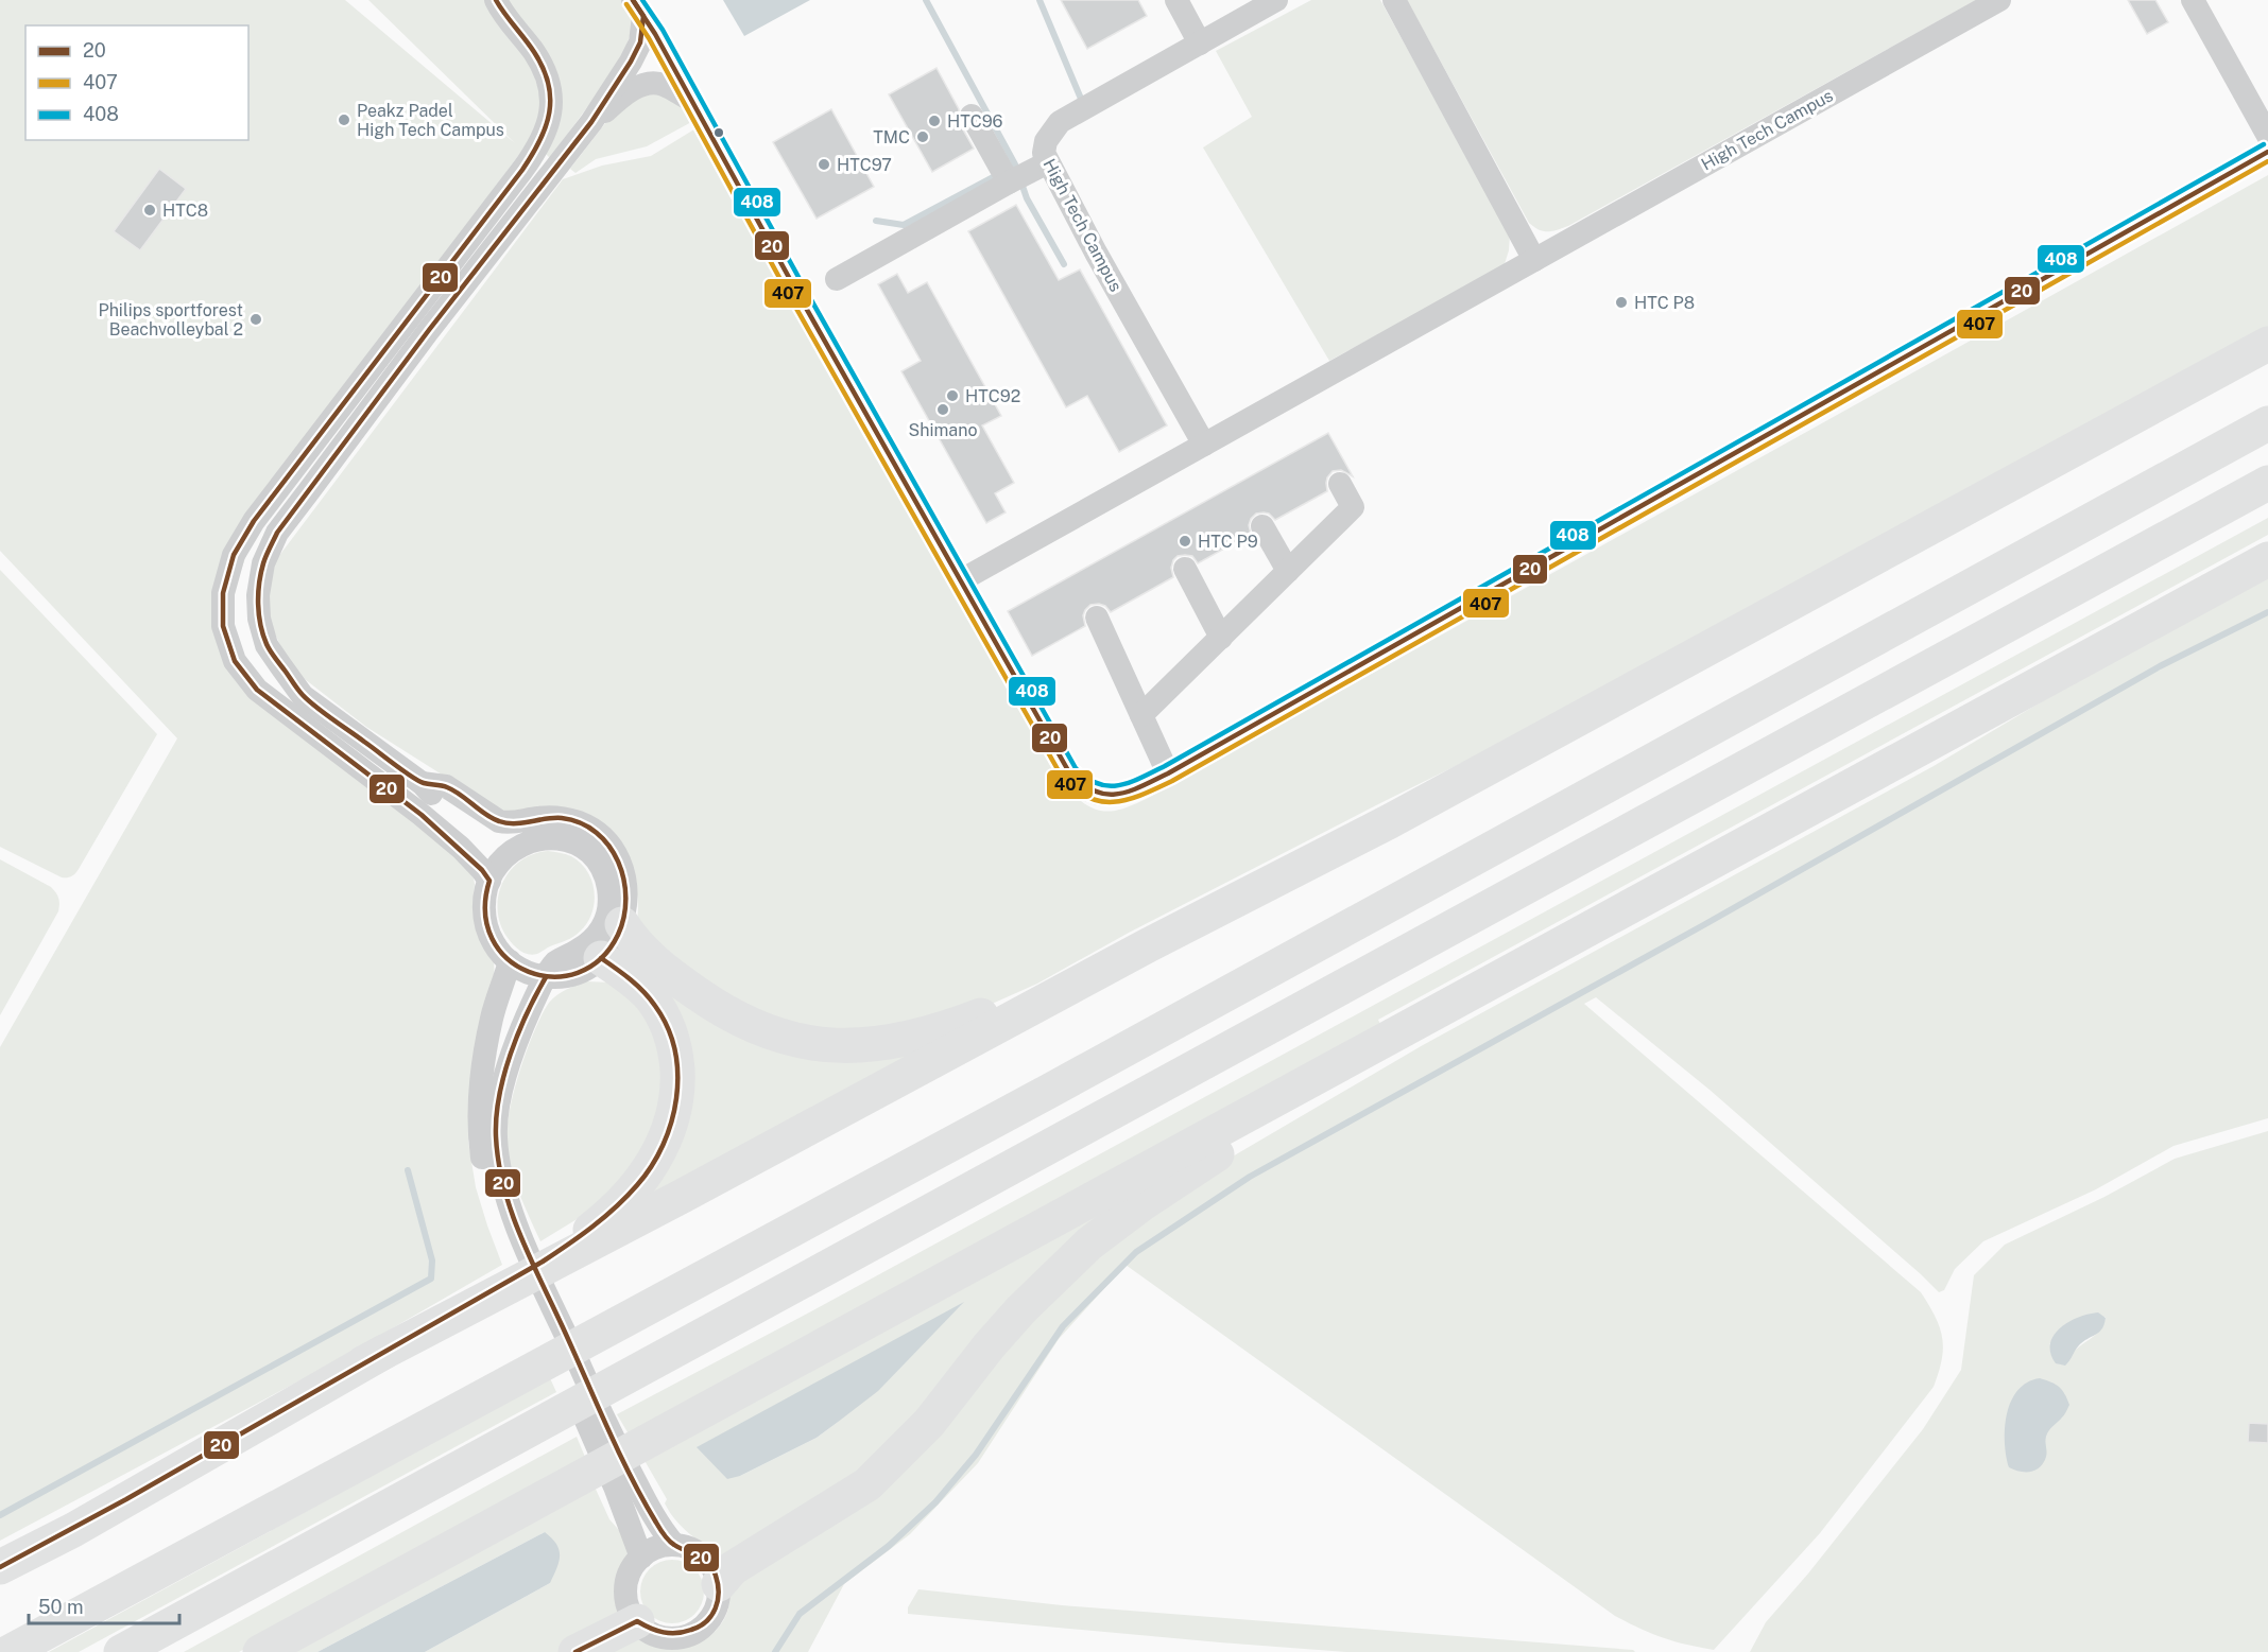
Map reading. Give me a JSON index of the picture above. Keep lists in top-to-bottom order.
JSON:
{
  "streets": {
    "street": ["High Tech Campus"]
  },
  "places": [
    "Peakz Padel High Tech Campus",
    "HTC96",
    "TMC",
    "HTC97",
    "HTC8",
    "HTC P8",
    "Philips sportforest Beachvolleybal 2",
    "HTC92",
    "Shimano",
    "HTC P9"
  ],
  "lines": ["transit line 20", "transit line 408", "transit line 407"],
  "legend": ["20", "407", "408"],
  "scale_bar": "50 m"
}
